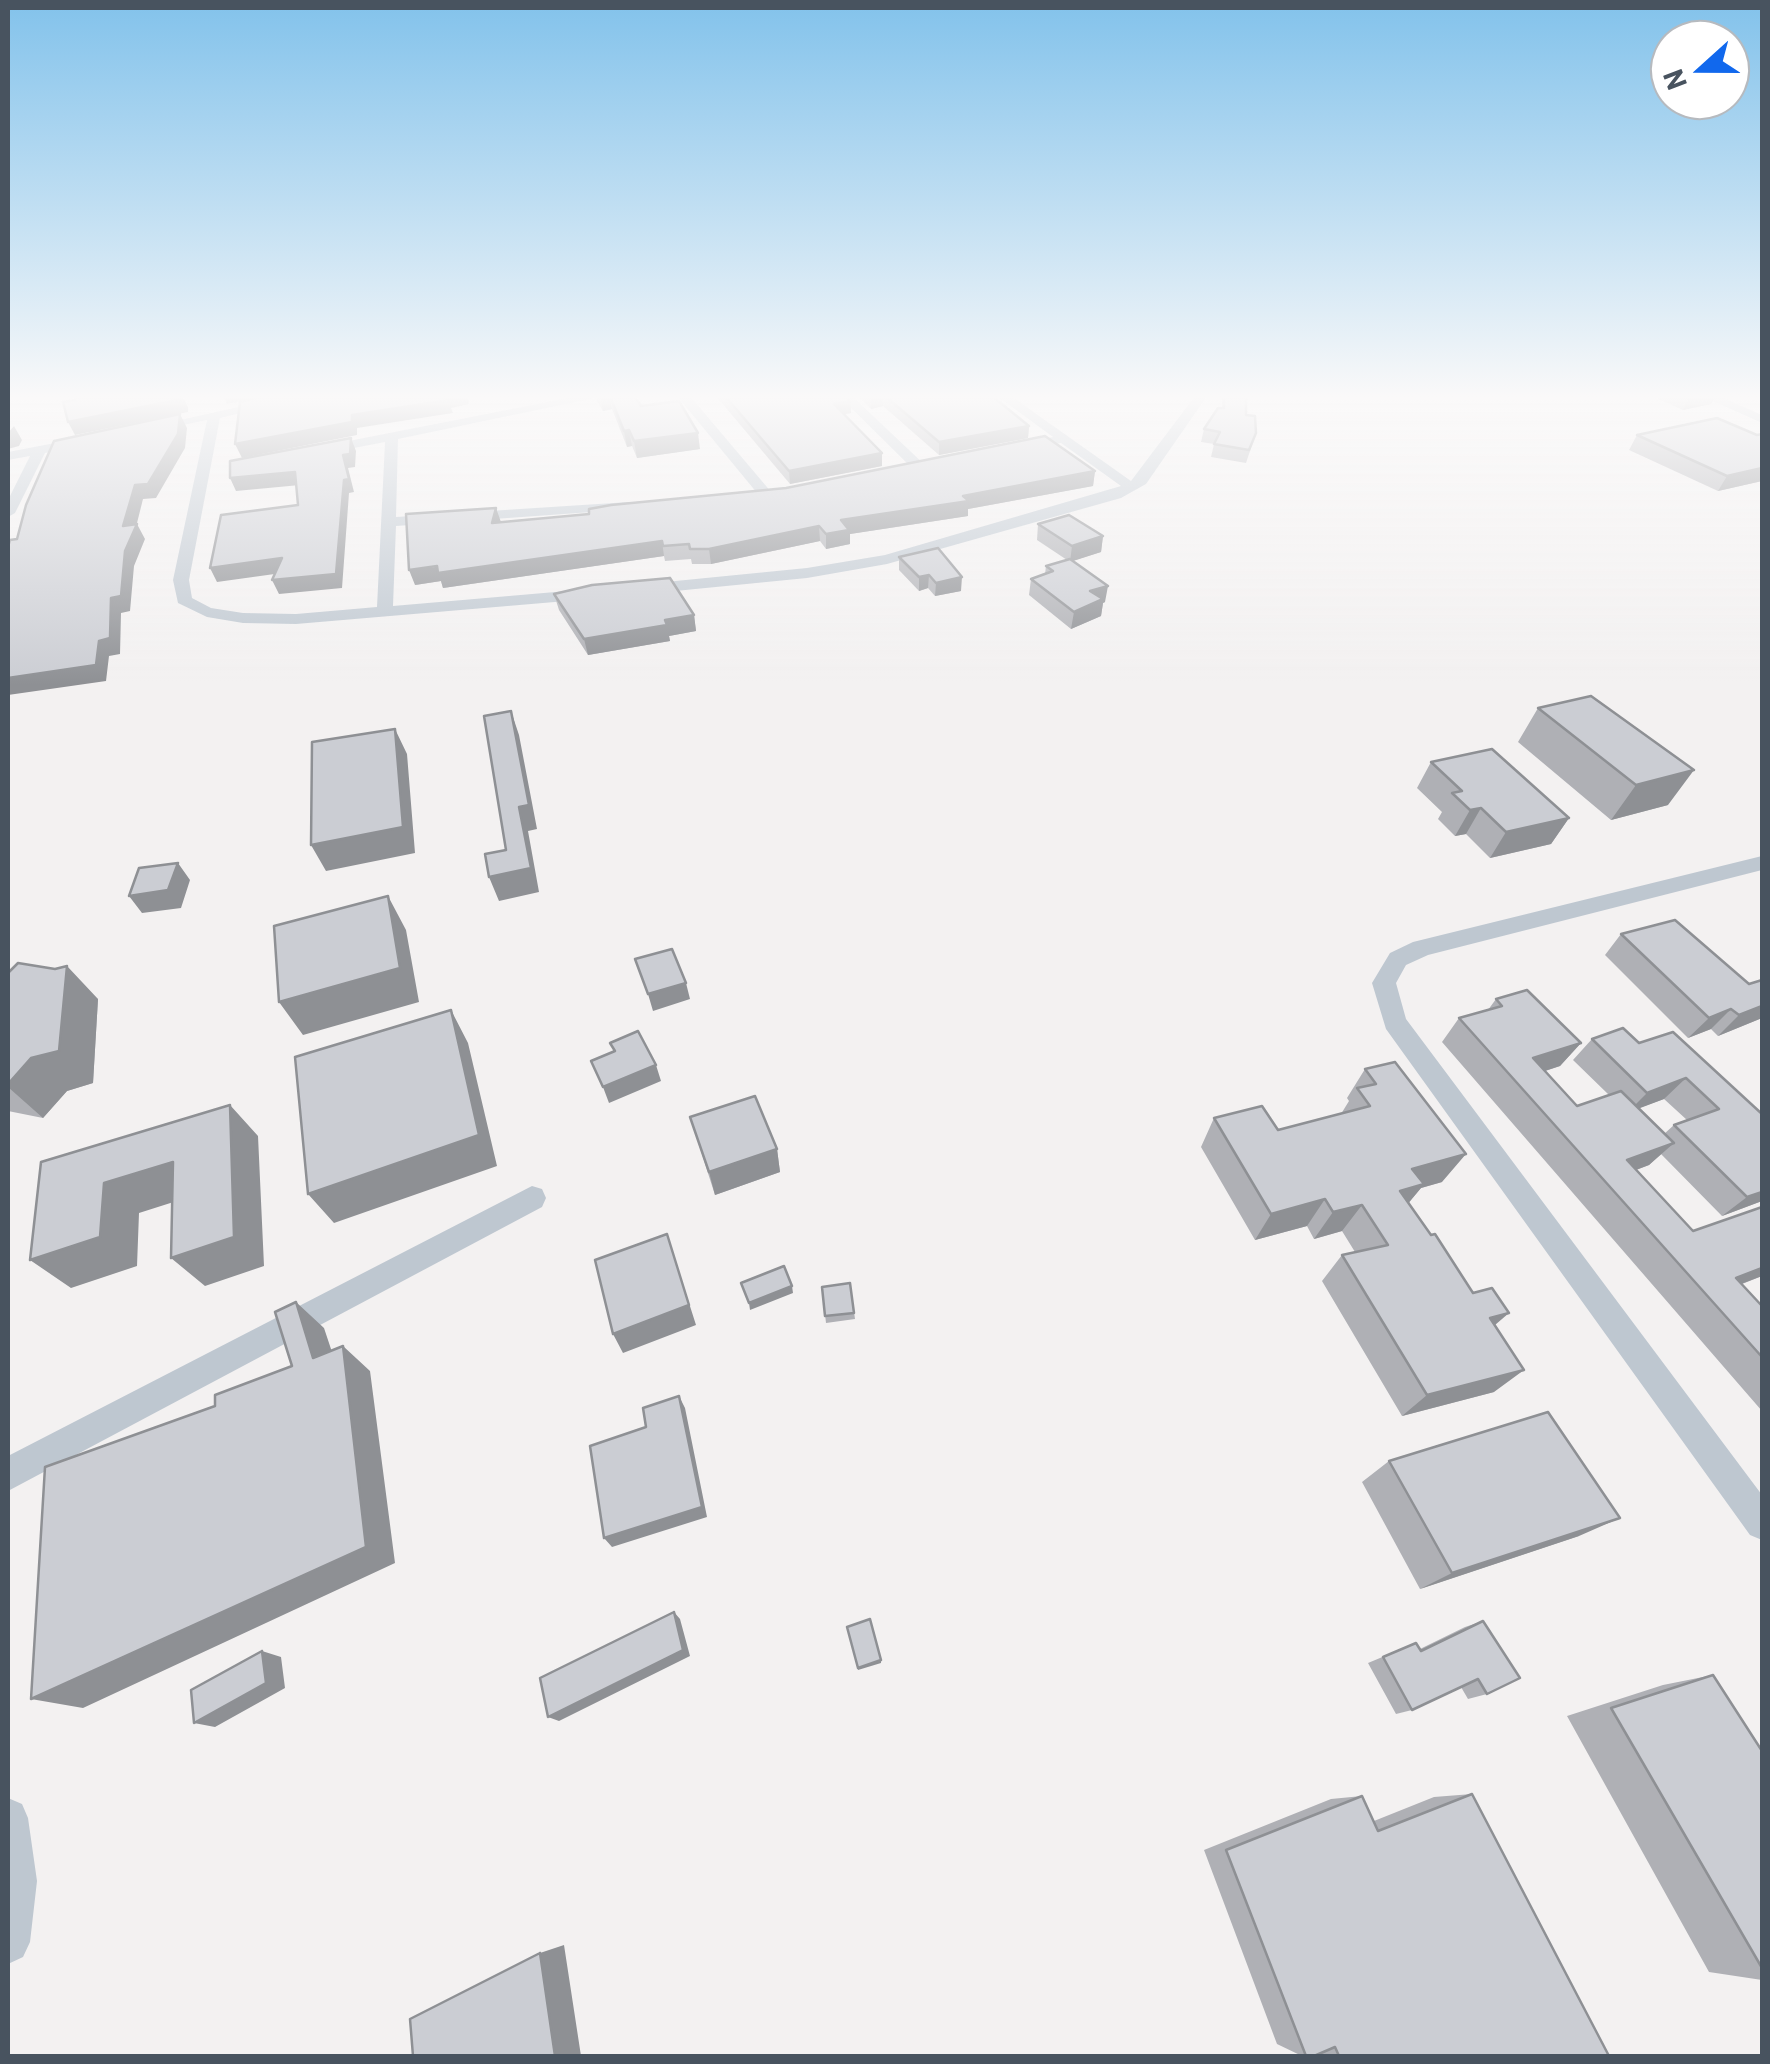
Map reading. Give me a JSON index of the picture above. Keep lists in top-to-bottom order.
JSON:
{
  "north": "left"
}
